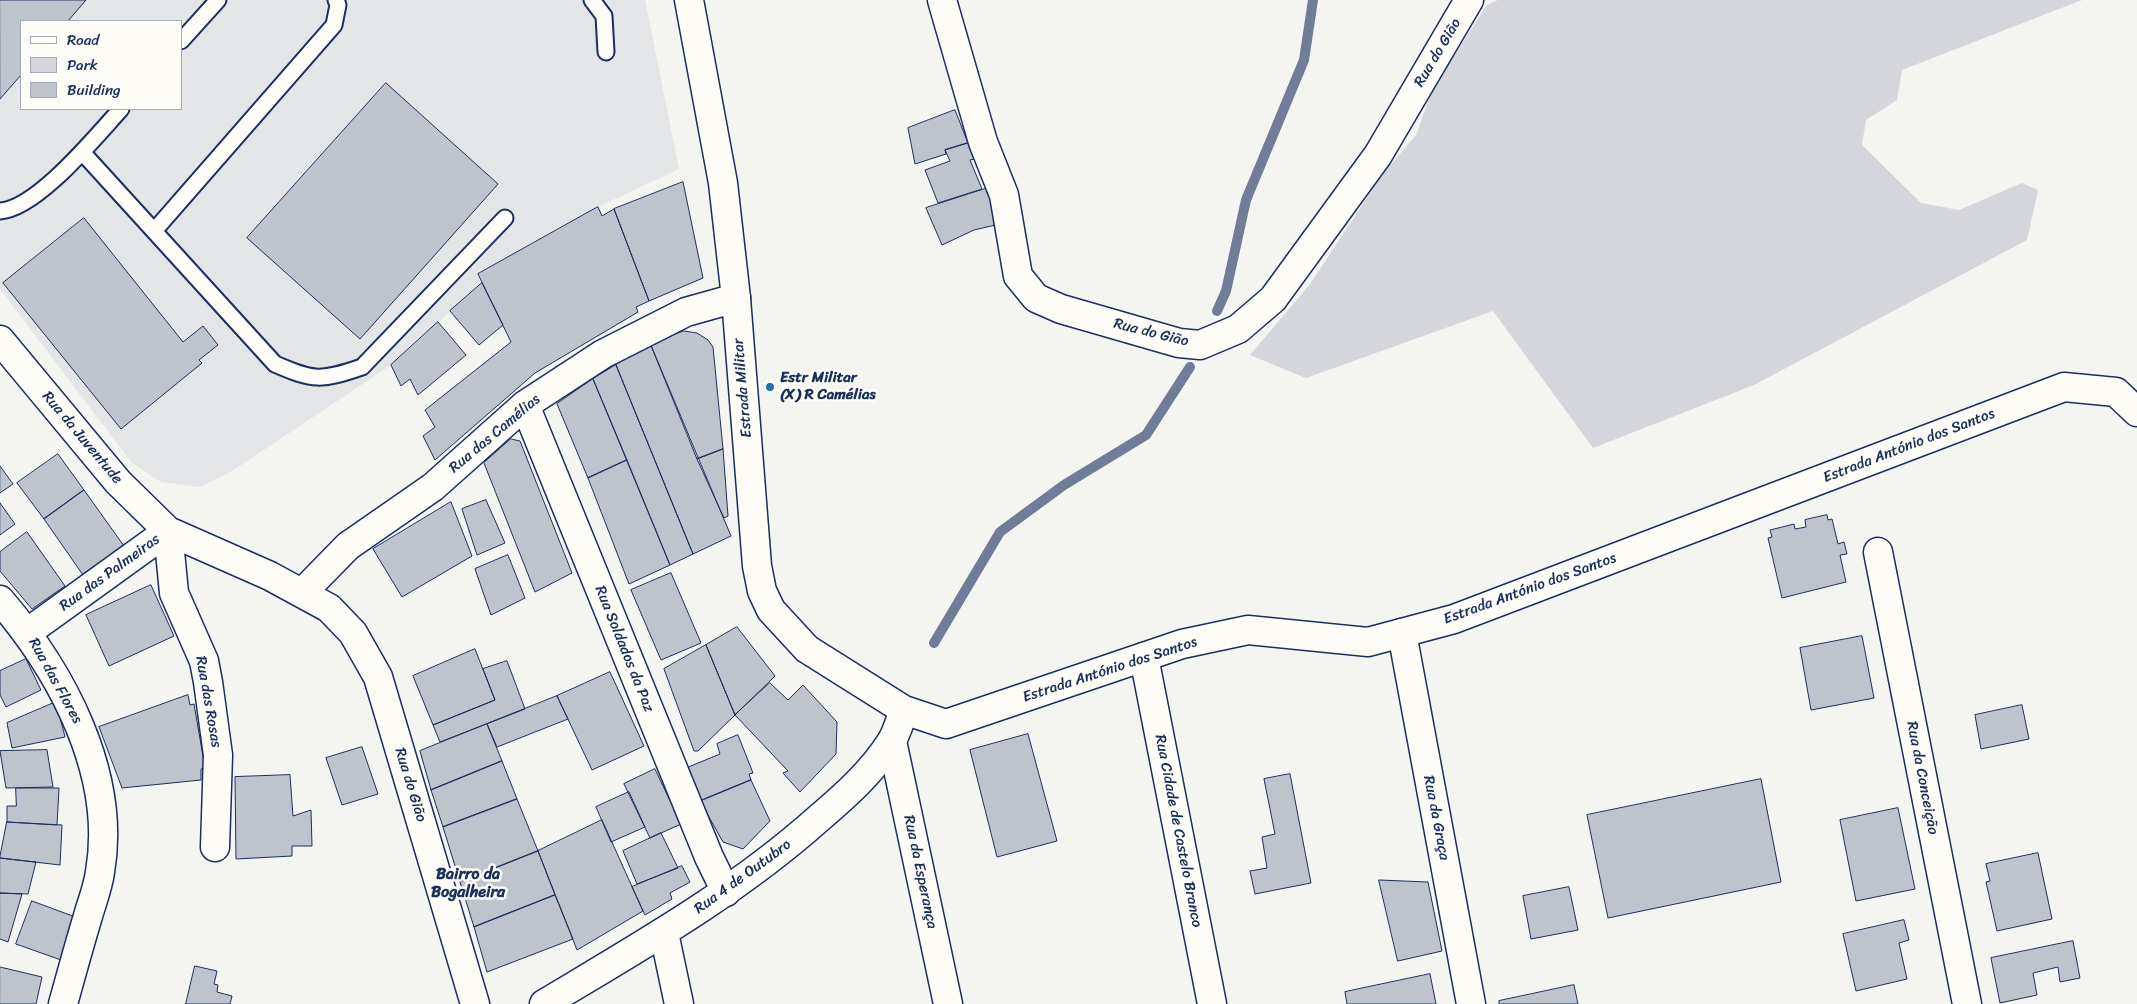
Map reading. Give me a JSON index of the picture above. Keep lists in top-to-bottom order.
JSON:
{
  "streets": {
    "street": [
      "Rua do Gião",
      "Estrada Militar",
      "Rua das Camélias",
      "Rua da Juventude",
      "Estrada António dos Santos",
      "Rua das Palmeiras",
      "Rua Soldados da Paz",
      "Rua das Flores",
      "Rua das Rosas",
      "Rua da Conceição",
      "Rua da Graça",
      "Rua Cidade de Castelo Branco",
      "Rua da Esperança",
      "Rua 4 de Outubro"
    ]
  },
  "crossings": [
    ["Rua do Gião", "Rua das Camélias"],
    ["Rua do Gião", "Rua das Palmeiras"],
    ["Estrada Militar", "Rua das Camélias"],
    ["Estrada Militar", "Estrada António dos Santos"],
    ["Estrada Militar", "Rua 4 de Outubro"],
    ["Rua das Camélias", "Rua das Palmeiras"],
    ["Rua das Camélias", "Rua Soldados da Paz"],
    ["Rua da Juventude", "Rua das Palmeiras"],
    ["Rua da Juventude", "Rua das Rosas"],
    ["Estrada António dos Santos", "Rua da Graça"],
    ["Estrada António dos Santos", "Rua Cidade de Castelo Branco"],
    ["Estrada António dos Santos", "Rua 4 de Outubro"],
    ["Rua das Palmeiras", "Rua das Flores"],
    ["Rua das Palmeiras", "Rua das Rosas"],
    ["Rua Soldados da Paz", "Rua 4 de Outubro"],
    ["Rua da Esperança", "Rua 4 de Outubro"]
  ],
  "districts": ["Bairro da Bogalheira"],
  "places": ["Estr Militar (X) R Camélias"],
  "legend": ["Road", "Park", "Building"]
}
